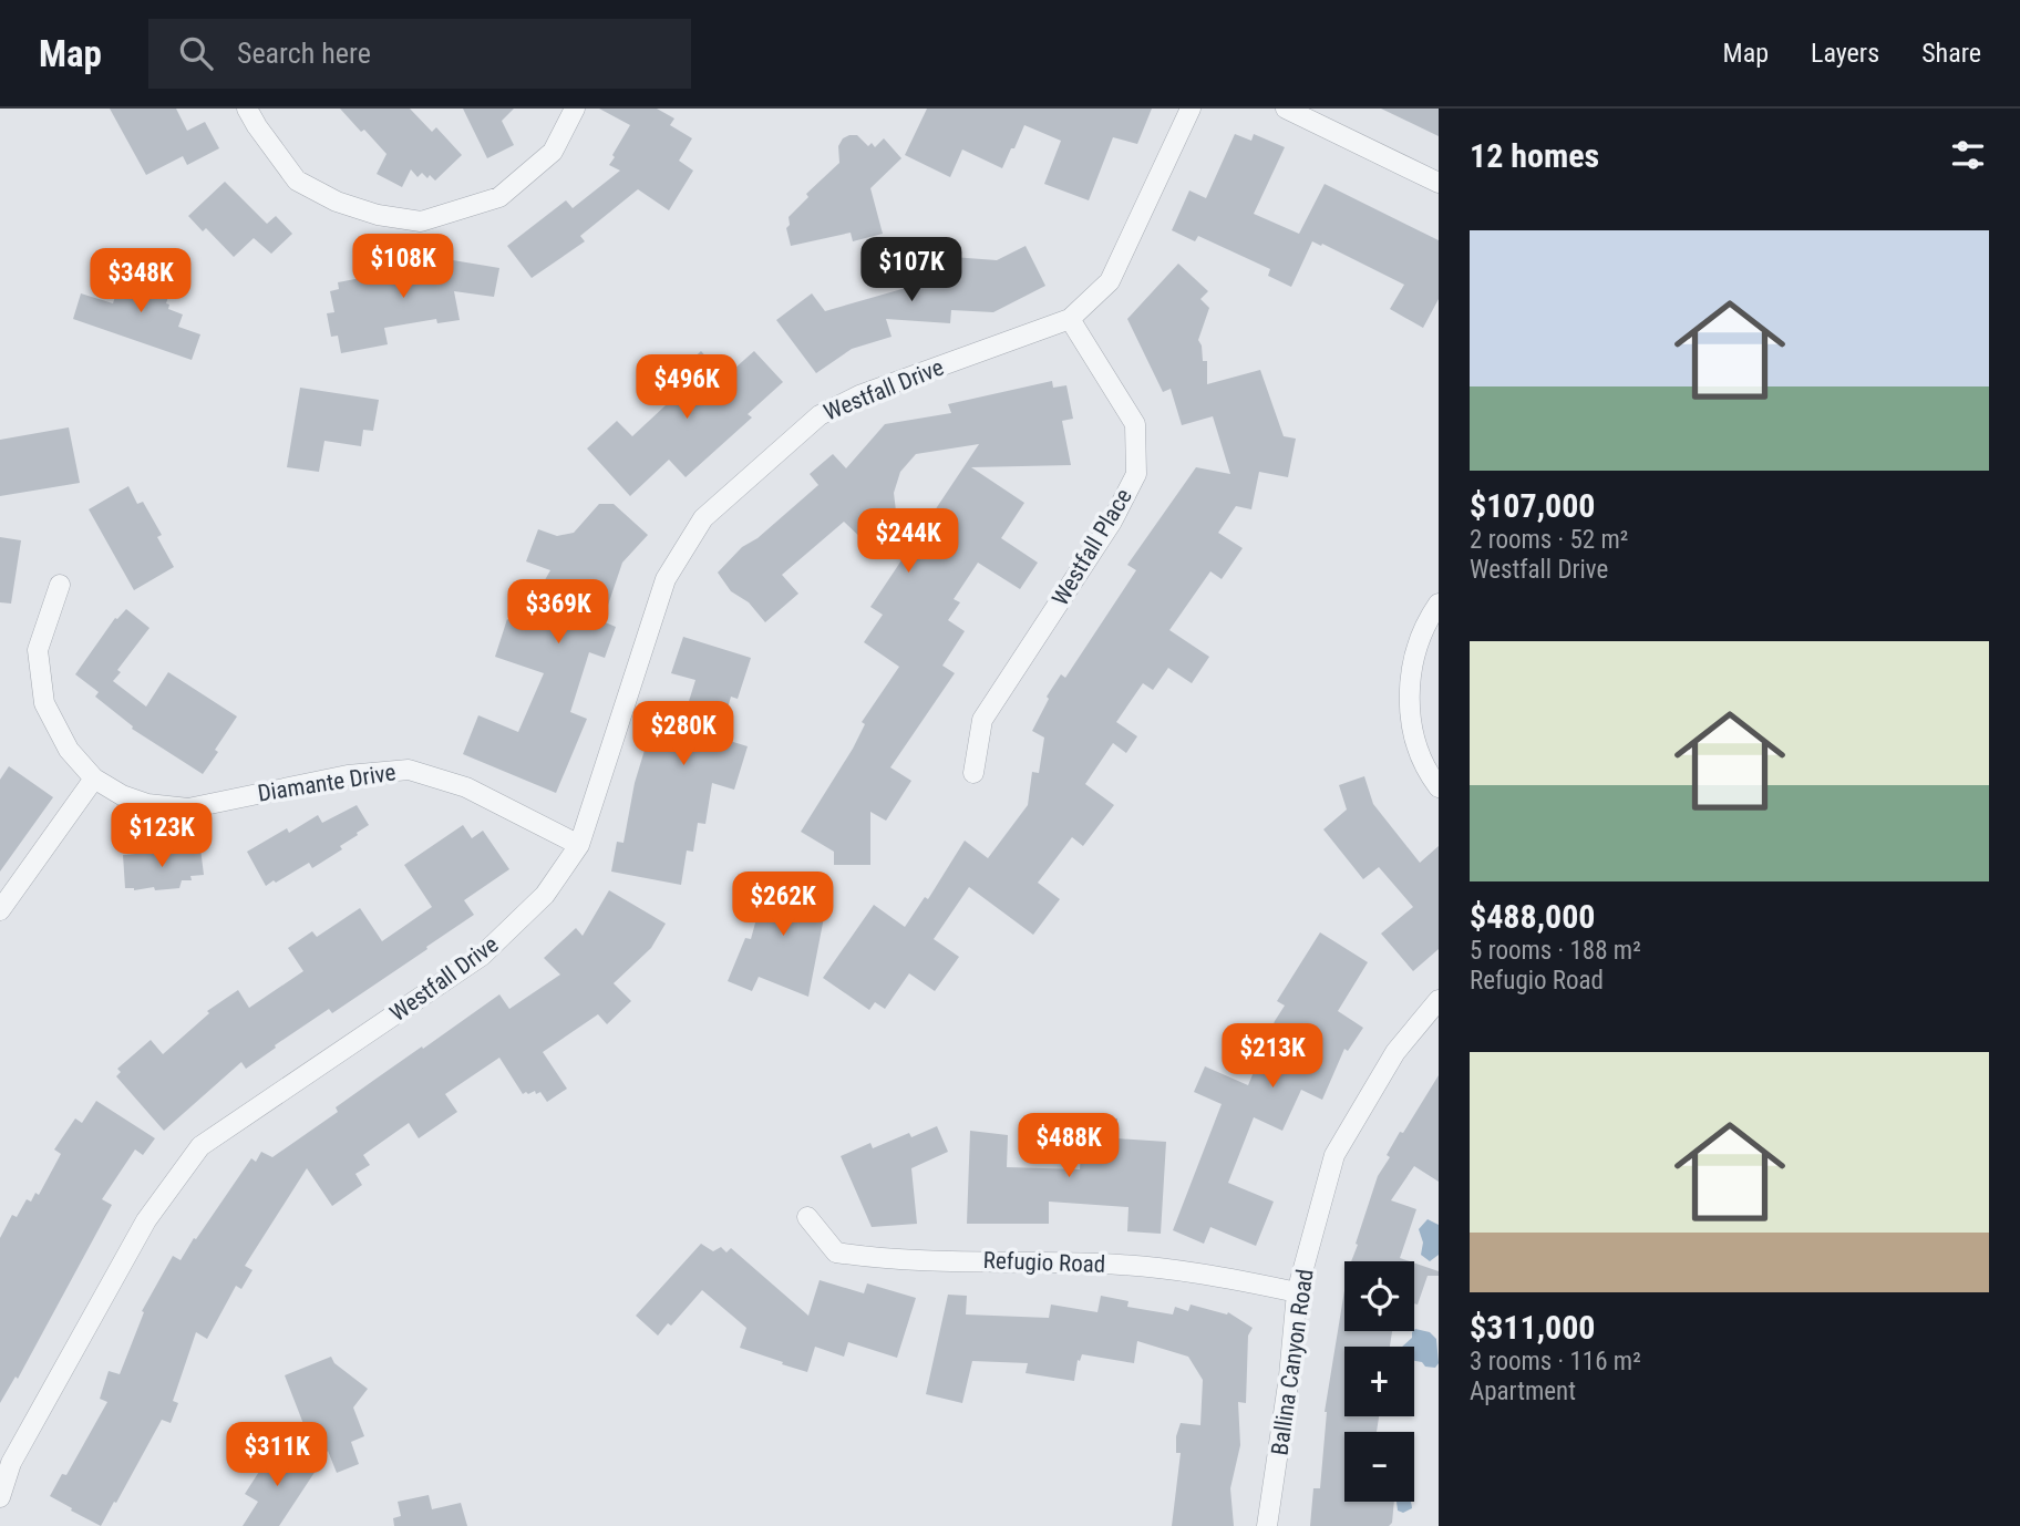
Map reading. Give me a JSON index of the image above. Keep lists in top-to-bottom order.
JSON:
{
  "streets": {
    "street": [
      "Westfall Drive",
      "Westfall Place",
      "Diamante Drive",
      "Refugio Road",
      "Ballina Canyon Road"
    ]
  },
  "crossings": [
    ["Westfall Drive", "Westfall Place"],
    ["Westfall Drive", "Diamante Drive"],
    ["Refugio Road", "Ballina Canyon Road"]
  ],
  "page": {
    "header": "Map",
    "search": "Search here",
    "nav": ["Map", "Layers", "Share"],
    "heading": "12 homes",
    "list": [
      {
        "name": "$107,000",
        "note": "2 rooms · 52 m² · Westfall Drive"
      },
      {
        "name": "$488,000",
        "note": "5 rooms · 188 m² · Refugio Road"
      },
      {
        "name": "$311,000",
        "note": "3 rooms · 116 m² · Apartment"
      }
    ],
    "price": [
      "$108K",
      "$107K",
      "$348K",
      "$496K",
      "$244K",
      "$369K",
      "$280K",
      "$123K",
      "$262K",
      "$213K",
      "$488K",
      "$311K"
    ],
    "map_buttons": ["+", "−"]
  }
}
